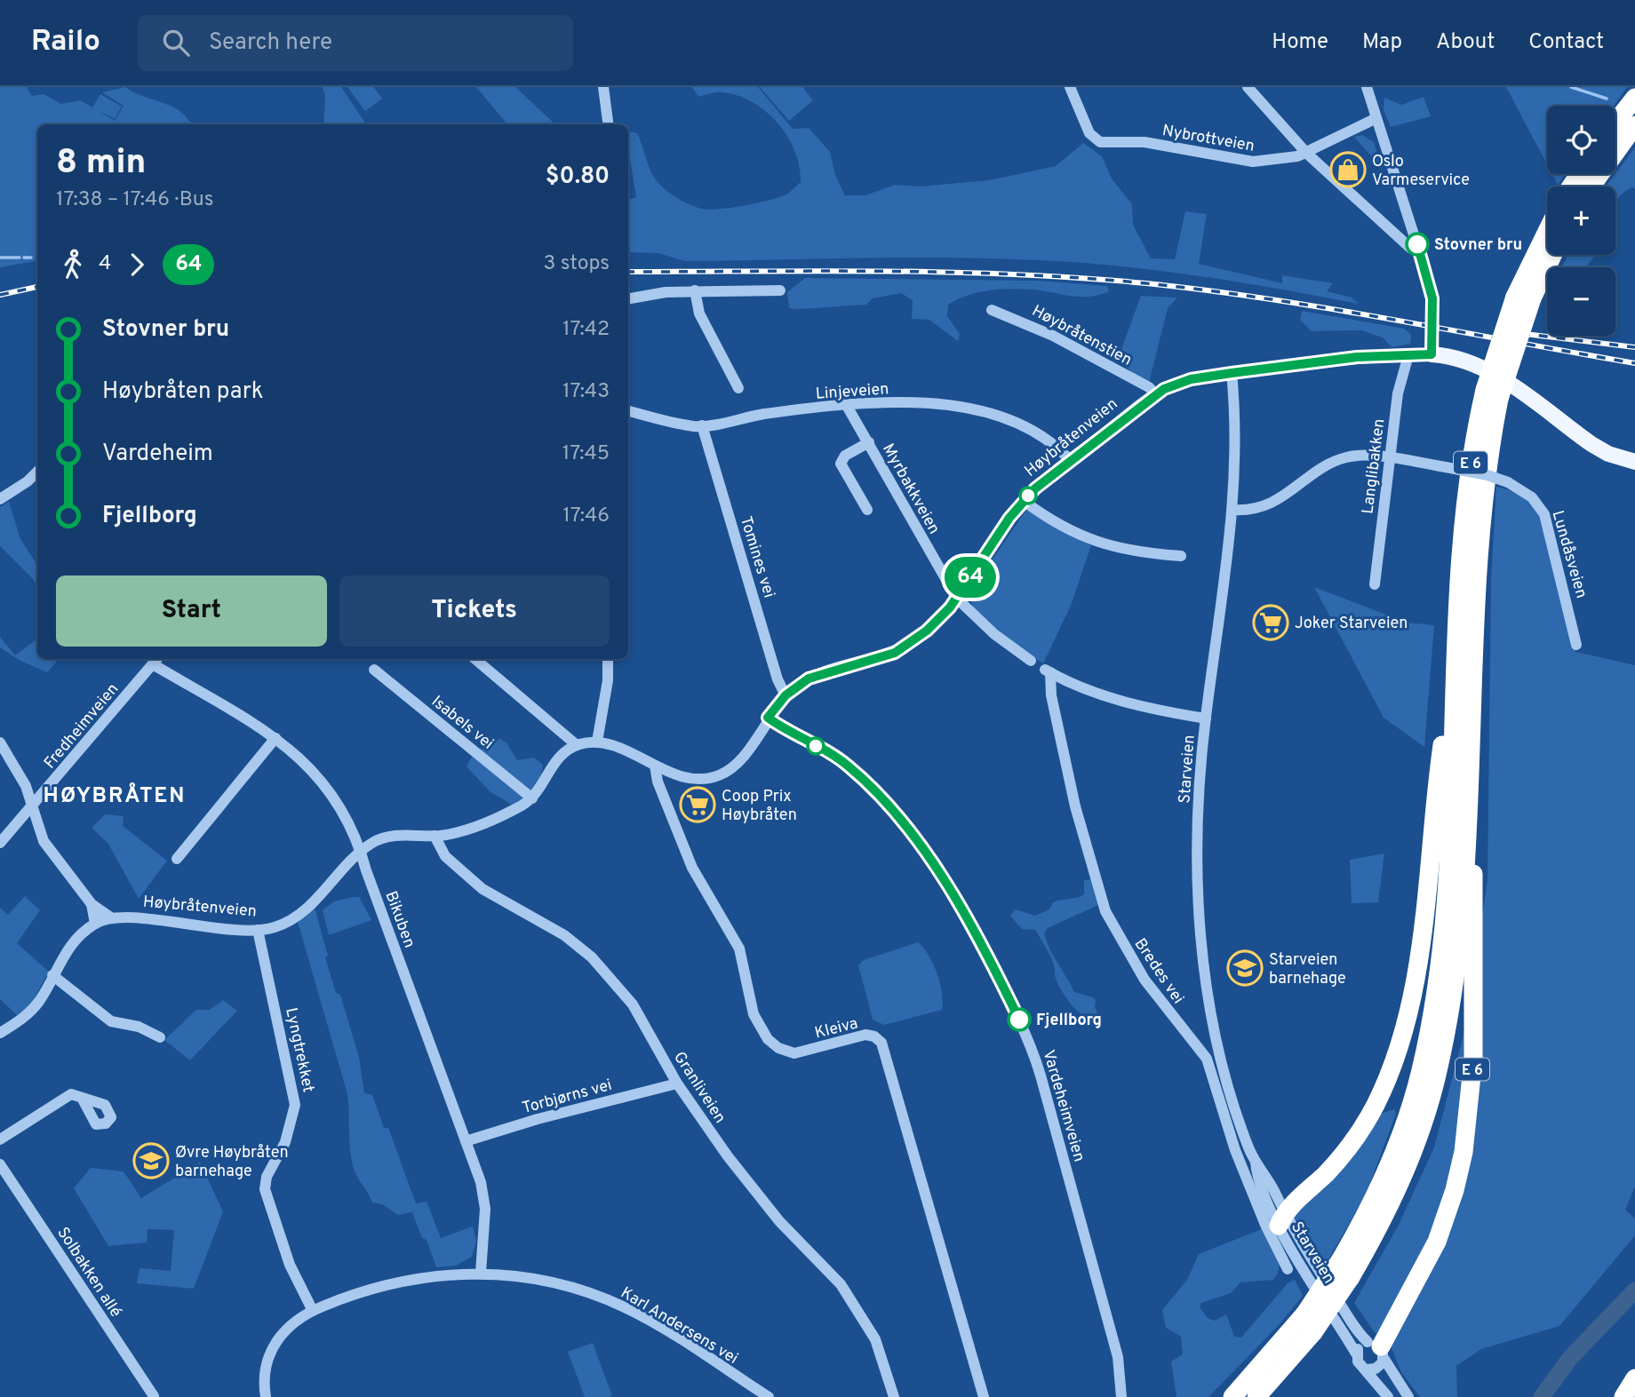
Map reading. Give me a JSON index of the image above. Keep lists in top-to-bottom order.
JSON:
{
  "streets": {
    "highway": ["E 6"],
    "main road": ["Høybråtenveien"],
    "street": [
      "Nybrottveien",
      "Høybråtenstien",
      "Linjeveien",
      "Langlibakken",
      "Myrbakkveien",
      "Lundåsveien",
      "Tomines vei",
      "Isabels vei",
      "Fredheimveien",
      "Starveien",
      "Bikuben",
      "Bredes vei",
      "Kleiva",
      "Lyngtrekket",
      "Granliveien",
      "Torbjørns vei",
      "Vardeheimveien",
      "Solbakken allé",
      "Karl Andersens vei"
    ]
  },
  "crossings": [
    ["Høybråtenstien", "Høybråtenveien"],
    ["Linjeveien", "Høybråtenveien"],
    ["Linjeveien", "Myrbakkveien"],
    ["Linjeveien", "Tomines vei"],
    ["Høybråtenveien", "Langlibakken"],
    ["Høybråtenveien", "Myrbakkveien"],
    ["Høybråtenveien", "Tomines vei"],
    ["Høybråtenveien", "Isabels vei"],
    ["Høybråtenveien", "Starveien"],
    ["Høybråtenveien", "Bikuben"],
    ["Høybråtenveien", "Kleiva"],
    ["Høybråtenveien", "Lyngtrekket"],
    ["Høybråtenveien", "Granliveien"],
    ["Høybråtenveien", "Vardeheimveien"],
    ["E 6", "Starveien"],
    ["Langlibakken", "Lundåsveien"],
    ["Lundåsveien", "Starveien"],
    ["Fredheimveien", "Bikuben"],
    ["Starveien", "Bredes vei"],
    ["Bikuben", "Torbjørns vei"],
    ["Bikuben", "Karl Andersens vei"],
    ["Lyngtrekket", "Karl Andersens vei"],
    ["Granliveien", "Torbjørns vei"]
  ],
  "districts": ["HØYBRÅTEN"],
  "places": {
    "shop": ["Oslo Varmeservice"],
    "other": ["Stovner bru", "Fjellborg"],
    "supermarket": ["Joker Starveien", "Coop Prix Høybråten"],
    "school or university": ["Starveien barnehage", "Øvre Høybråten barnehage"]
  },
  "lines": ["bus line 64"],
  "page": {
    "header": "Railo",
    "search": "Search here",
    "nav": [
      "Home",
      "Map",
      "About",
      "Contact"
    ],
    "on_map": "64",
    "map_buttons": ["+", "−"],
    "heading": ["8 min", "17:38 – 17:46 · Bus", "$0.80"],
    "legs": ["4", "64", "3 stops"],
    "list": [
      {
        "name": "Stovner bru",
        "value": "17:42"
      },
      {
        "name": "Høybråten park",
        "value": "17:43"
      },
      {
        "name": "Vardeheim",
        "value": "17:45"
      },
      {
        "name": "Fjellborg",
        "value": "17:46"
      }
    ],
    "buttons": ["Start", "Tickets"]
  }
}
